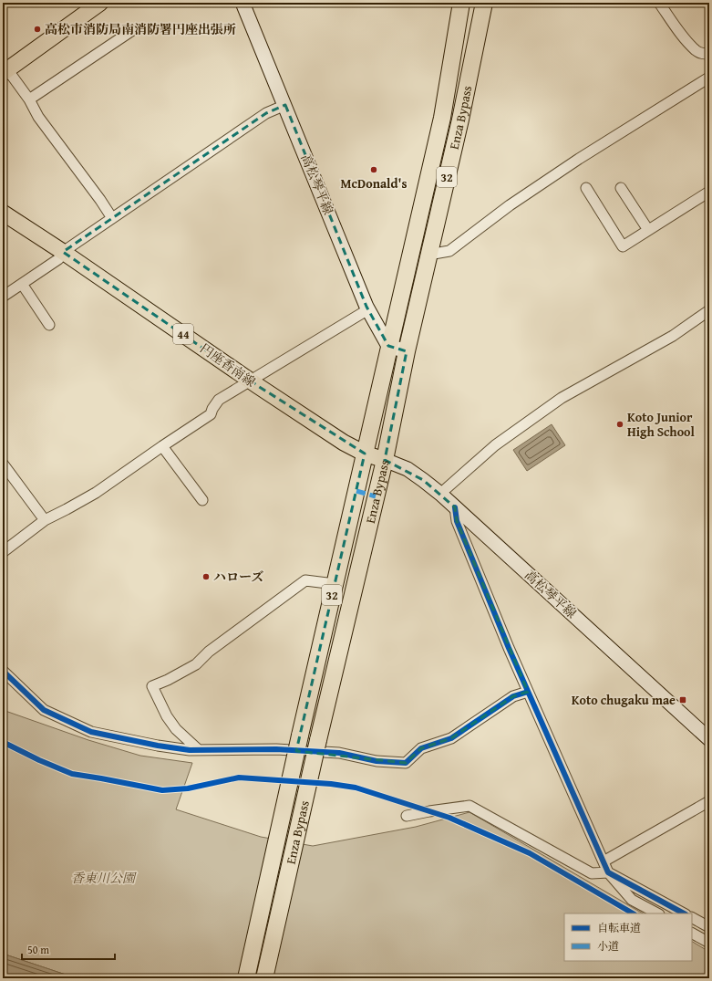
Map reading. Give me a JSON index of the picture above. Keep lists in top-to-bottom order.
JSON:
{
  "streets": {
    "highway": ["Enza Bypass", "32"],
    "main road": ["高松琴平線", "44", "円座香南線"]
  },
  "crossings": [
    ["Enza Bypass", "高松琴平線"],
    ["Enza Bypass", "円座香南線"],
    ["高松琴平線", "円座香南線"]
  ],
  "parks": ["香東川公園"],
  "places": {
    "other": [
      "高松市消防局南消防署円座出張所",
      "McDonald's",
      "Koto Junior High School",
      "ハローズ"
    ],
    "transit": ["Koto chugaku mae"]
  },
  "legend": ["自転車道", "小道"],
  "scale_bar": "50 m"
}
